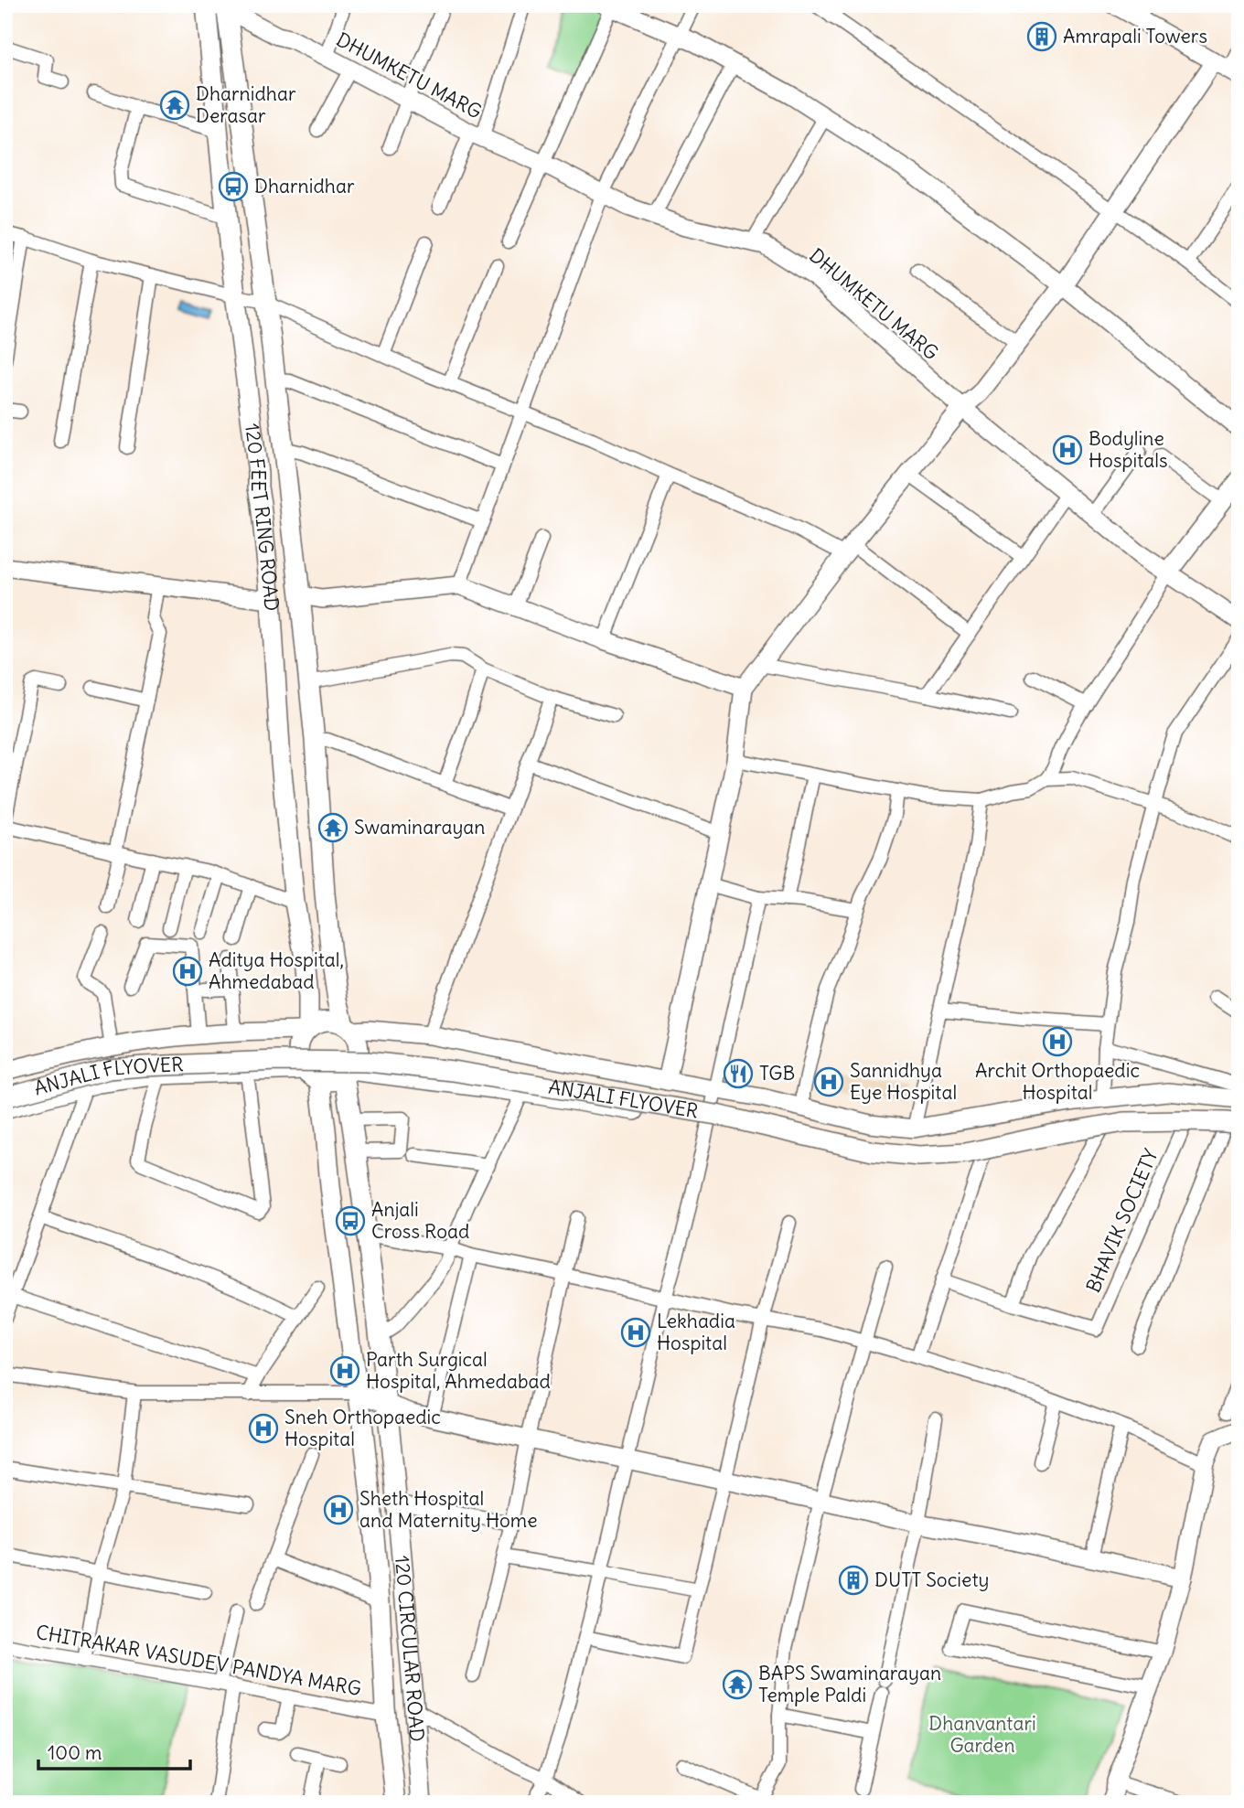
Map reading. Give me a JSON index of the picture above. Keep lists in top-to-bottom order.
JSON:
{
  "streets": {
    "main road": ["120 FEET RING ROAD", "ANJALI FLYOVER", "120 CIRCULAR ROAD"],
    "street": ["DHUMKETU MARG", "BHAVIK SOCIETY", "CHITRAKAR VASUDEV PANDYA MARG"]
  },
  "crossings": [
    ["DHUMKETU MARG", "120 FEET RING ROAD"],
    ["120 FEET RING ROAD", "120 CIRCULAR ROAD"],
    ["120 CIRCULAR ROAD", "CHITRAKAR VASUDEV PANDYA MARG"]
  ],
  "parks": ["Dhanvantari Garden"],
  "places": {
    "building": ["Amrapali Towers", "DUTT Society"],
    "temple": ["Dharnidhar Derasar", "Swaminarayan", "BAPS Swaminarayan Temple Paldi"],
    "bus stop": ["Dharnidhar", "Anjali Cross Road"],
    "hospital": [
      "Bodyline Hospitals",
      "Aditya Hospital, Ahmedabad",
      "Archit Orthopaedic Hospital",
      "Sannidhya Eye Hospital",
      "Lekhadia Hospital",
      "Parth Surgical Hospital, Ahmedabad",
      "Sneh Orthopaedic Hospital",
      "Sheth Hospital and Maternity Home"
    ],
    "restaurant": ["TGB"]
  },
  "scale_bar": "100 m"
}
